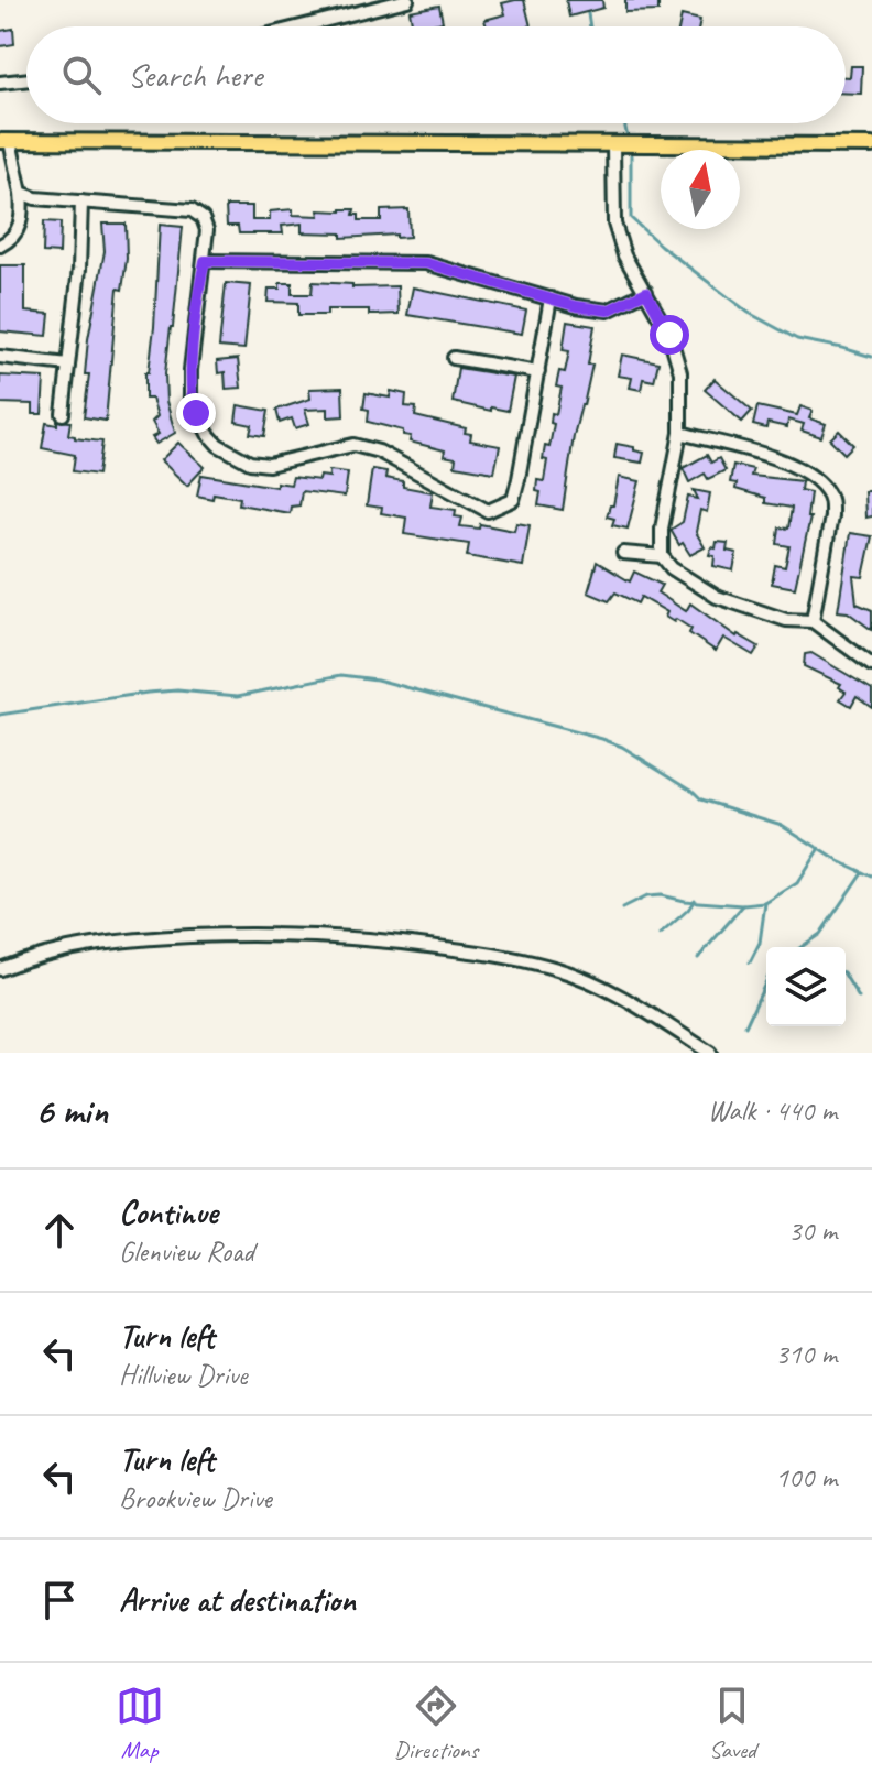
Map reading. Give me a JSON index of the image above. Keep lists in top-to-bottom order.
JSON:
{
  "north": "top",
  "page": {
    "search": "Search here",
    "heading": ["6 min", "Walk · 440 m"],
    "list": [
      ["Continue", "Glenview Road", "30 m"],
      ["Turn left", "Hillview Drive", "310 m"],
      ["Turn left", "Brookview Drive", "100 m"],
      "Arrive at destination"
    ],
    "nav": ["Map", "Directions", "Saved"]
  }
}
